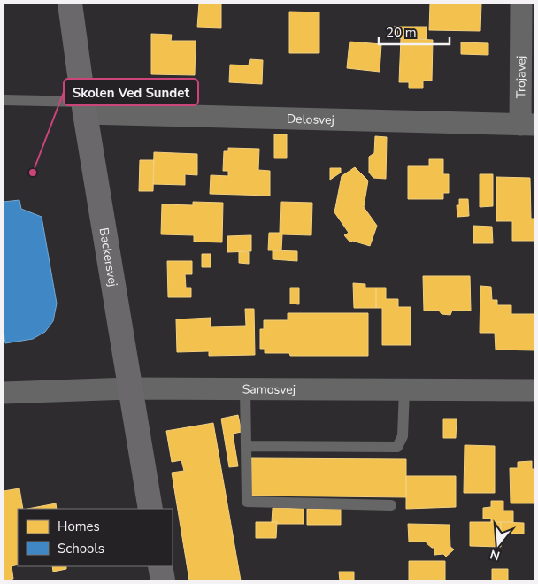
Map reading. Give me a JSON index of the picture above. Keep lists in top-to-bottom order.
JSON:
{
  "streets": {
    "street": [
      "Trojavej",
      "Delosvej",
      "Backersvej",
      "Samosvej"
    ]
  },
  "crossings": [
    ["Trojavej", "Delosvej"],
    ["Delosvej", "Backersvej"],
    ["Backersvej", "Samosvej"]
  ],
  "places": ["Skolen Ved Sundet"],
  "legend": ["Homes", "Schools"],
  "scale_bar": "20 m",
  "north": "bottom"
}
